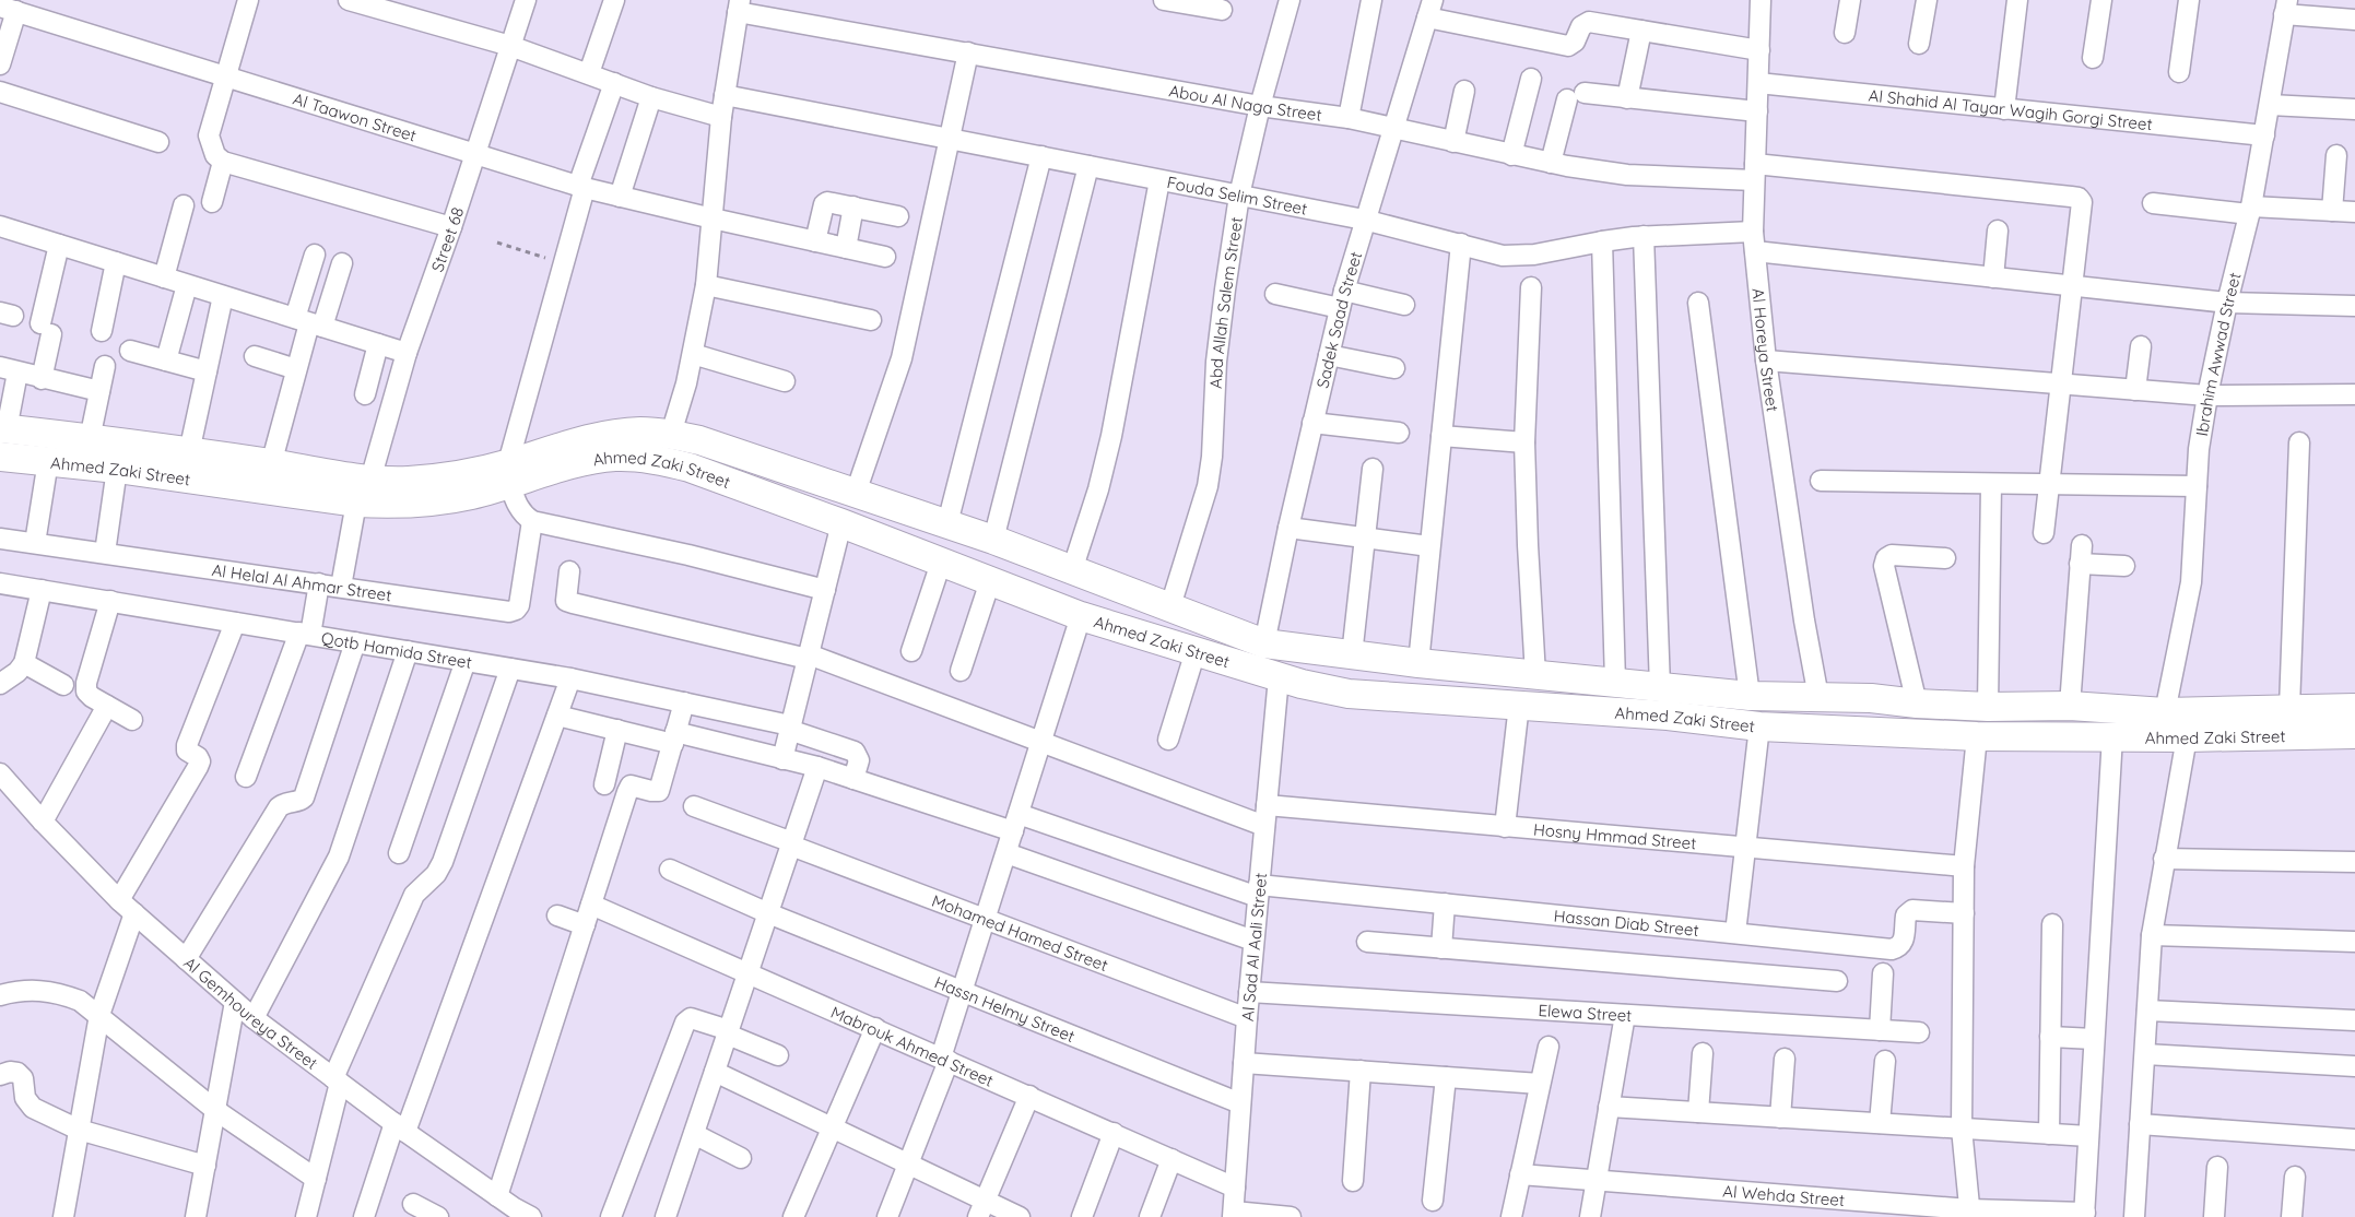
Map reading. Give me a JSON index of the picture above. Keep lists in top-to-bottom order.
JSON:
{
  "streets": {
    "street": [
      "Abou Al Naga Street",
      "Al Shahid Al Tayar Wagih Gorgi Street",
      "Al Taawon Street",
      "Fouda Selim Street",
      "Street 68",
      "Abd Allah Salem Street",
      "Sadek Saad Street",
      "Al Horeya Street",
      "Ibrahim Awwad Street",
      "Ahmed Zaki Street",
      "Al Helal Al Ahmar Street",
      "Qotb Hamida Street",
      "Hosny Hmmad Street",
      "Hassan Diab Street",
      "Mohamed Hamed Street",
      "Al Sad Al Aali Street",
      "Hassn Helmy Street",
      "Al Gemhoureya Street",
      "Elewa Street",
      "Mabrouk Ahmed Street",
      "Al Wehda Street"
    ]
  },
  "crossings": [
    ["Abou Al Naga Street", "Fouda Selim Street"],
    ["Abou Al Naga Street", "Abd Allah Salem Street"],
    ["Abou Al Naga Street", "Sadek Saad Street"],
    ["Abou Al Naga Street", "Al Horeya Street"],
    ["Al Shahid Al Tayar Wagih Gorgi Street", "Al Horeya Street"],
    ["Al Shahid Al Tayar Wagih Gorgi Street", "Ibrahim Awwad Street"],
    ["Al Taawon Street", "Street 68"],
    ["Fouda Selim Street", "Abd Allah Salem Street"],
    ["Fouda Selim Street", "Sadek Saad Street"],
    ["Fouda Selim Street", "Al Horeya Street"],
    ["Fouda Selim Street", "Ibrahim Awwad Street"],
    ["Street 68", "Ahmed Zaki Street"],
    ["Street 68", "Al Helal Al Ahmar Street"],
    ["Abd Allah Salem Street", "Ahmed Zaki Street"],
    ["Sadek Saad Street", "Ahmed Zaki Street"],
    ["Al Horeya Street", "Ahmed Zaki Street"],
    ["Ibrahim Awwad Street", "Ahmed Zaki Street"],
    ["Ahmed Zaki Street", "Al Sad Al Aali Street"],
    ["Qotb Hamida Street", "Hassan Diab Street"],
    ["Hosny Hmmad Street", "Al Sad Al Aali Street"],
    ["Hassan Diab Street", "Al Sad Al Aali Street"],
    ["Mohamed Hamed Street", "Al Sad Al Aali Street"],
    ["Al Sad Al Aali Street", "Hassn Helmy Street"],
    ["Al Sad Al Aali Street", "Elewa Street"],
    ["Al Sad Al Aali Street", "Mabrouk Ahmed Street"]
  ]
}
